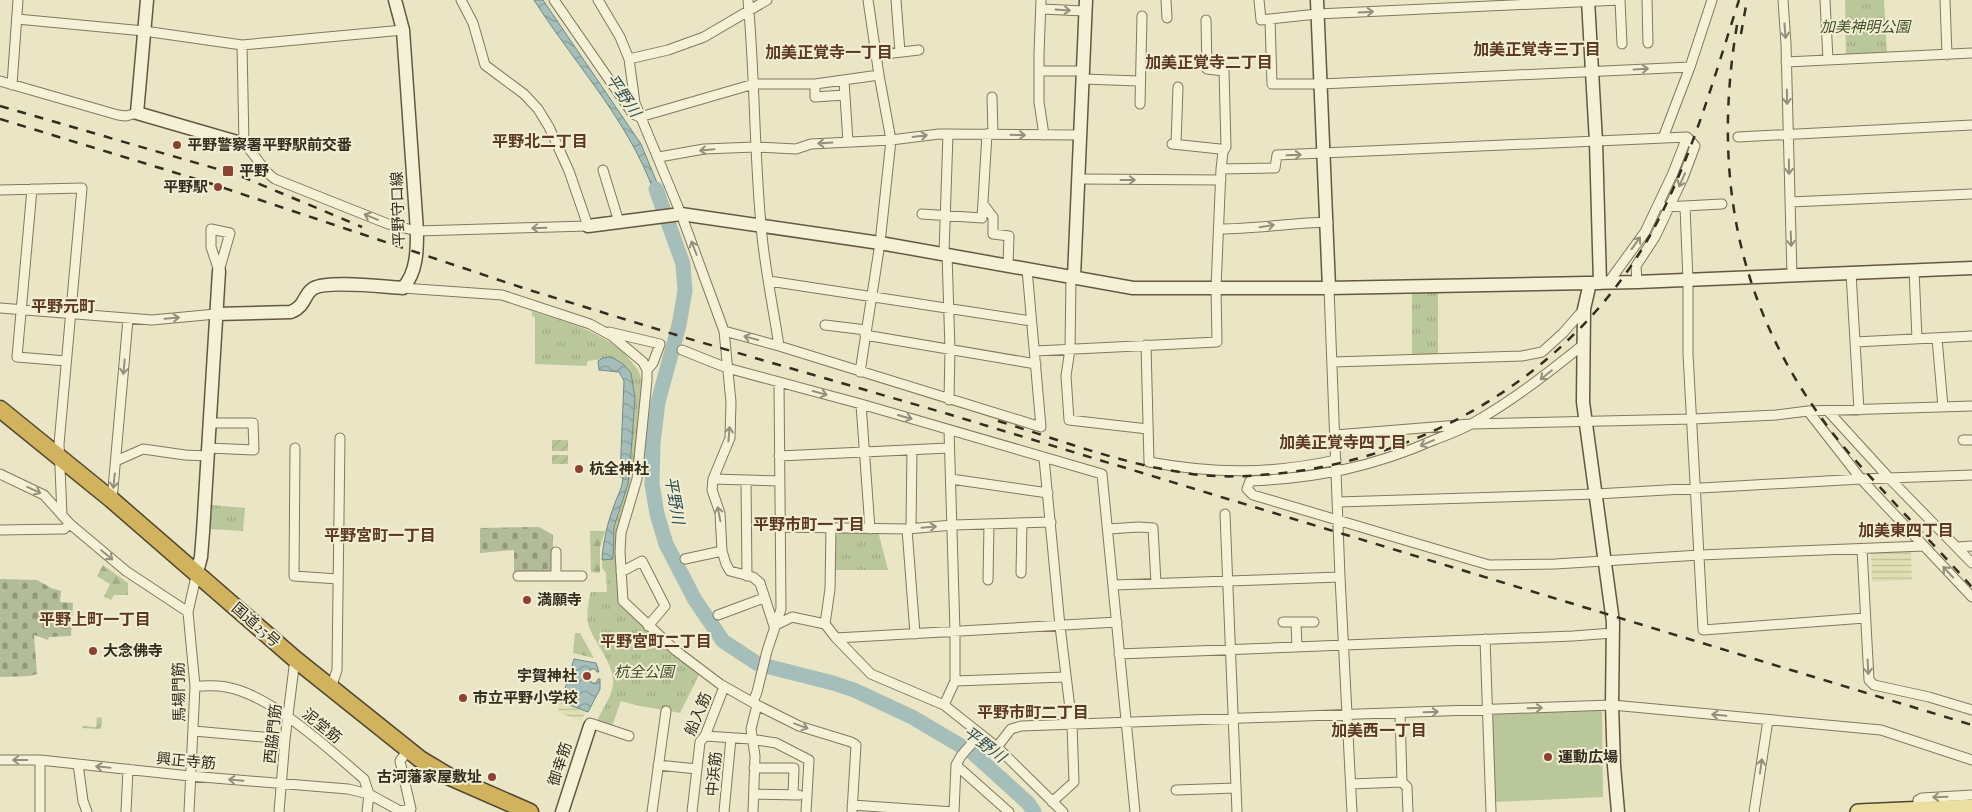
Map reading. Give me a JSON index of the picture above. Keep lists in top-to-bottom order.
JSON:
{
  "streets": {
    "highway": ["国道25号"],
    "street": [
      "平野守口線",
      "馬場門筋",
      "船入筋",
      "泥堂筋",
      "西脇門筋",
      "興正寺筋",
      "御幸筋",
      "中浜筋"
    ]
  },
  "crossings": [
    ["国道25号", "馬場門筋"],
    ["国道25号", "西脇門筋"],
    ["馬場門筋", "泥堂筋"],
    ["馬場門筋", "興正寺筋"],
    ["泥堂筋", "西脇門筋"],
    ["泥堂筋", "興正寺筋"],
    ["西脇門筋", "興正寺筋"]
  ],
  "districts": [
    "加美正覚寺三丁目",
    "加美正覚寺一丁目",
    "加美正覚寺二丁目",
    "平野北二丁目",
    "平野元町",
    "加美正覚寺四丁目",
    "平野市町一丁目",
    "加美東四丁目",
    "平野宮町一丁目",
    "平野上町一丁目",
    "平野宮町二丁目",
    "平野市町二丁目",
    "加美西一丁目"
  ],
  "water": ["平野川"],
  "parks": ["加美神明公園", "杭全公園"],
  "places": {
    "other": [
      "平野警察署平野駅前交番",
      "平野駅",
      "杭全神社",
      "満願寺",
      "大念佛寺",
      "宇賀神社",
      "市立平野小学校",
      "運動広場",
      "古河藩家屋敷址"
    ],
    "transit": ["平野"]
  }
}
